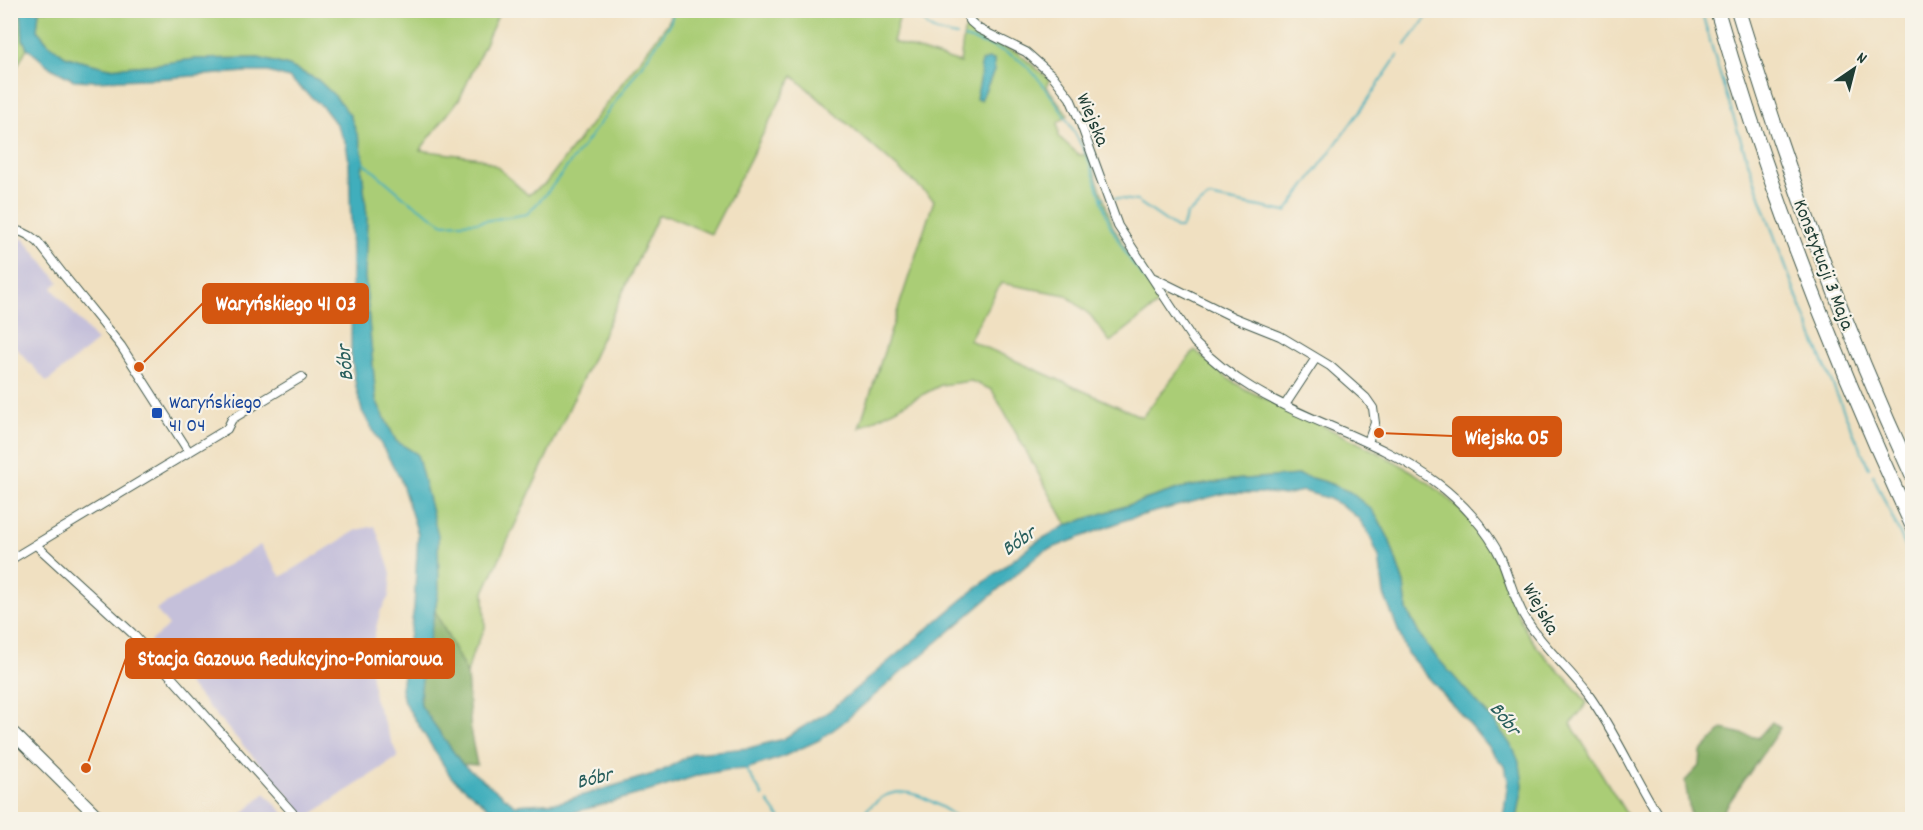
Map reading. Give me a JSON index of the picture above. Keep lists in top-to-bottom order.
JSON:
{
  "streets": {
    "main road": ["Konstytucji 3 Maja"],
    "street": ["Wiejska"]
  },
  "water": ["Bóbr"],
  "places": {
    "other": ["Waryńskiego 41 03", "Wiejska 05", "Stacja Gazowa Redukcyjno-Pomiarowa"],
    "transit": ["Waryńskiego 41 04"]
  },
  "north": "top right"
}
